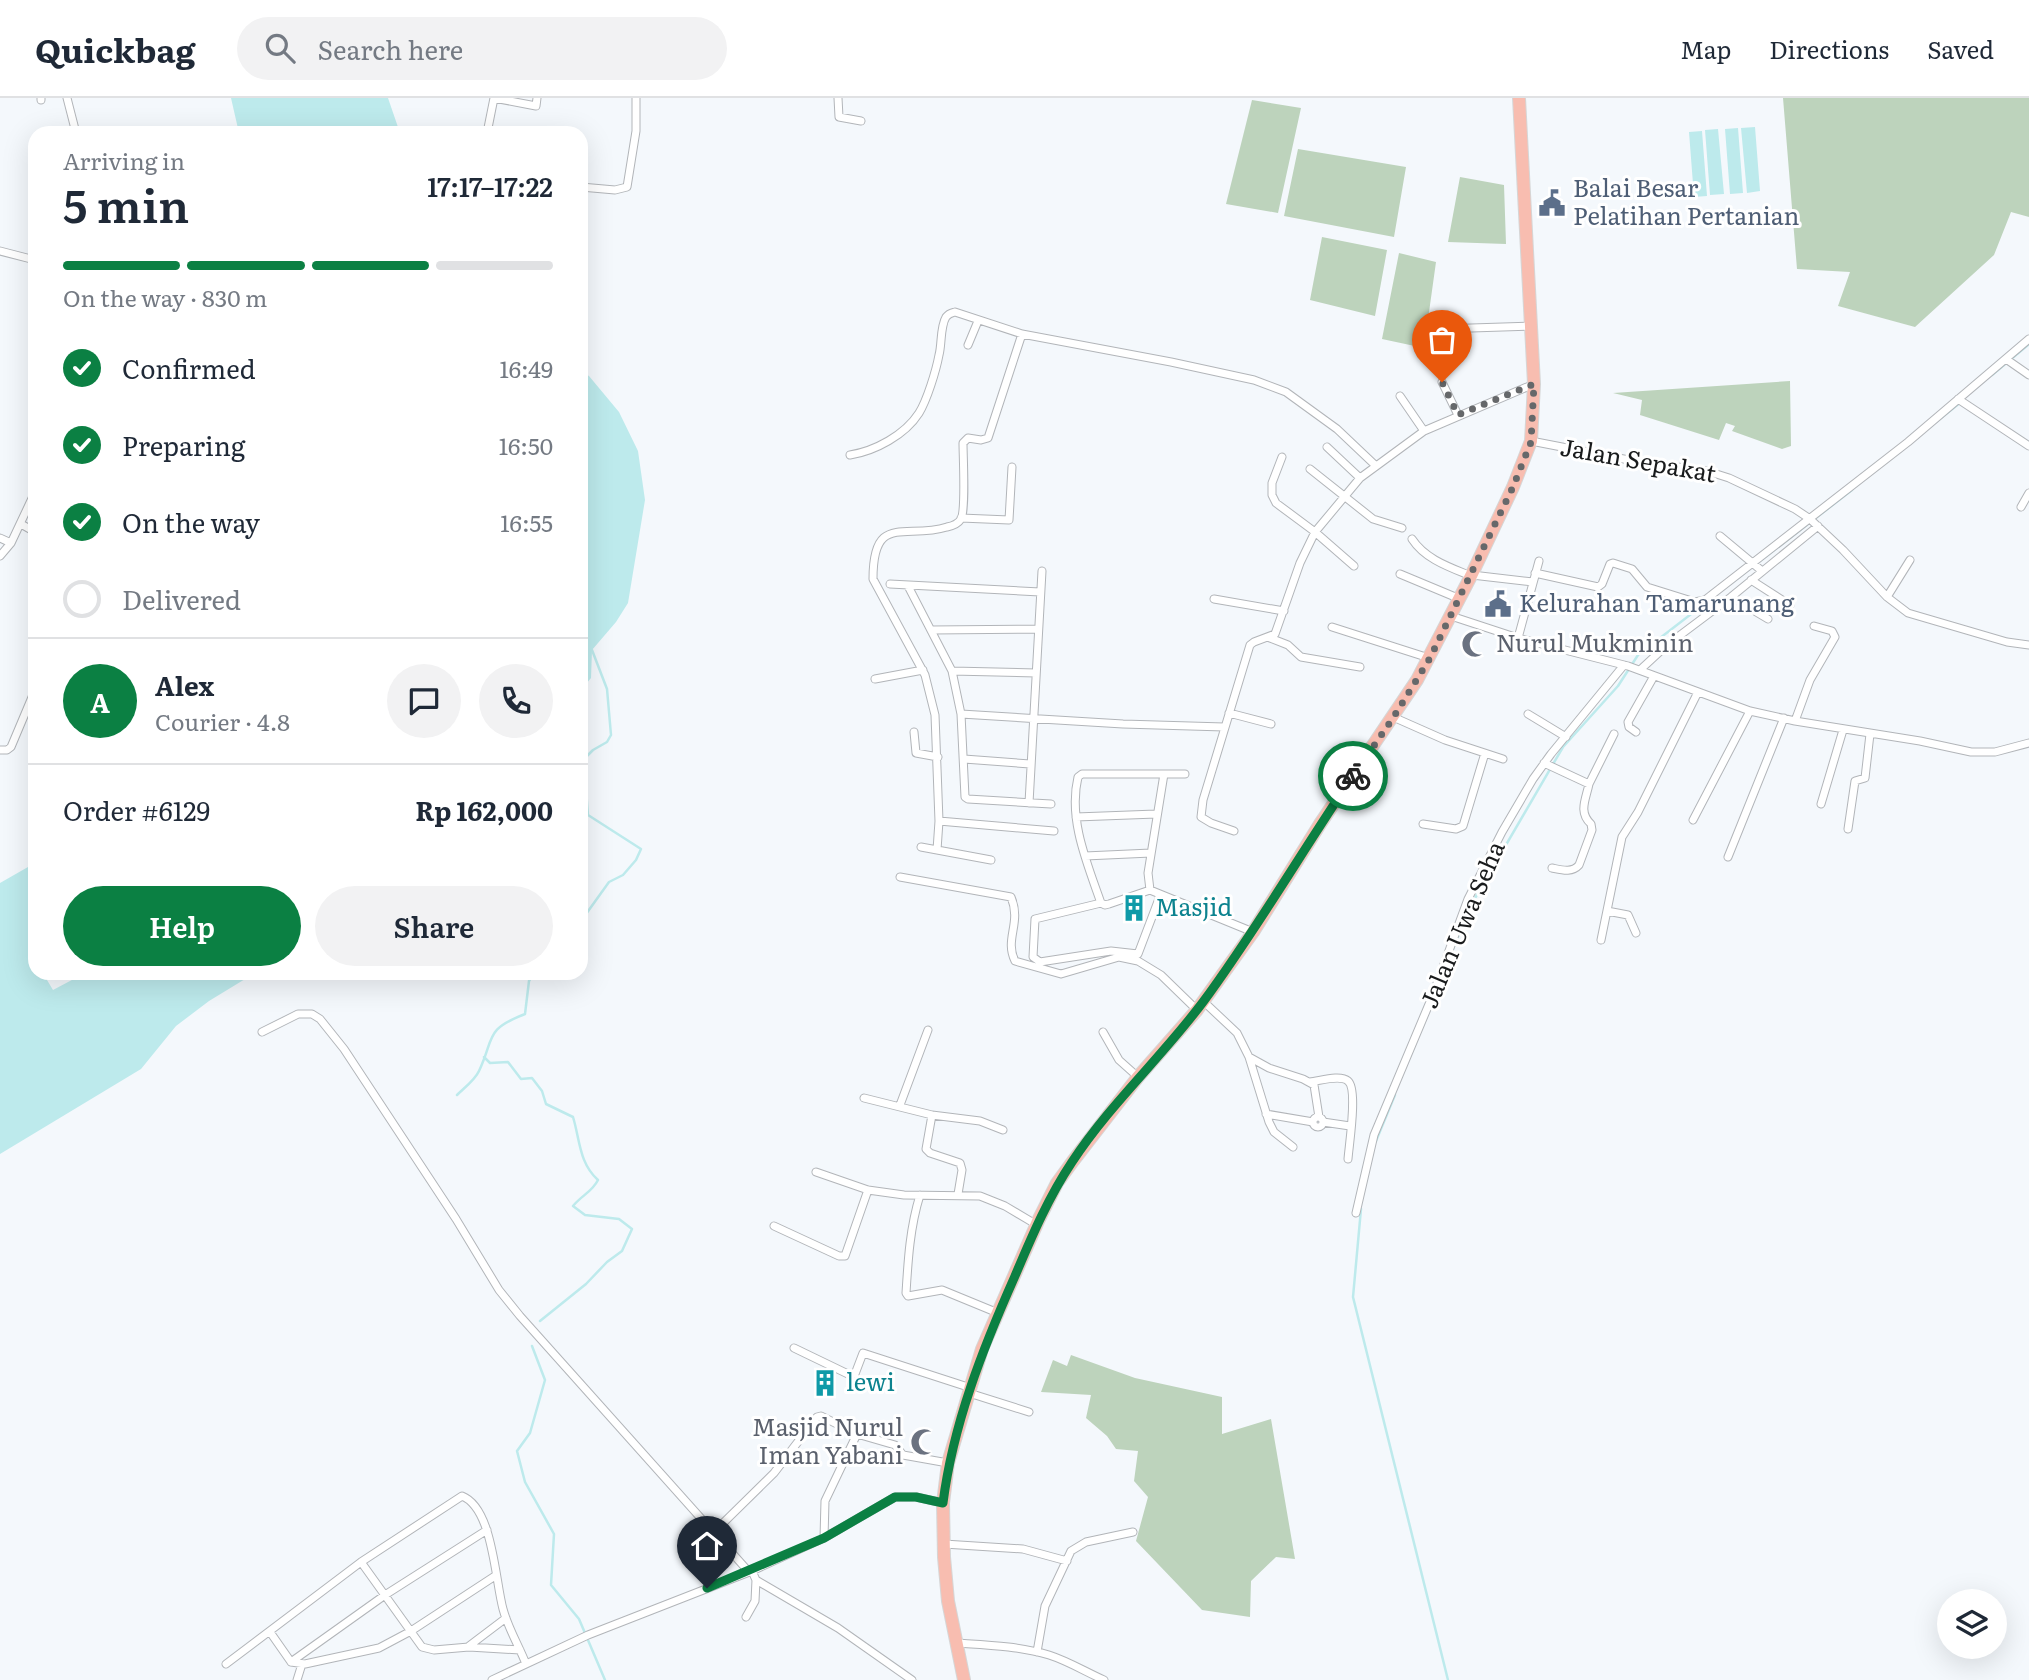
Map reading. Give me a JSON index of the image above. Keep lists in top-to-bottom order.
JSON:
{
  "streets": {
    "street": ["Jalan Sepakat", "Jalan Uwa Seha"]
  },
  "places": {
    "public building": ["Balai Besar Pelatihan Pertanian", "Kelurahan Tamarunang"],
    "mosque": ["Nurul Mukminin", "Masjid Nurul Iman Yabani"],
    "building": ["Masjid", "lewi"]
  },
  "page": {
    "header": "Quickbag",
    "search": "Search here",
    "nav": ["Map", "Directions", "Saved"],
    "heading": ["5 min", "Arriving in", "17:17–17:22"],
    "panel": [
      "Alex",
      "Courier · 4.8",
      "Order #6129",
      "Rp 162,000"
    ],
    "bar": "On the way · 830 m",
    "list": [
      ["Confirmed", "16:49"],
      ["Preparing", "16:50"],
      ["On the way", "16:55"],
      "Delivered"
    ],
    "round": "A",
    "buttons": ["Help", "Share"]
  }
}
